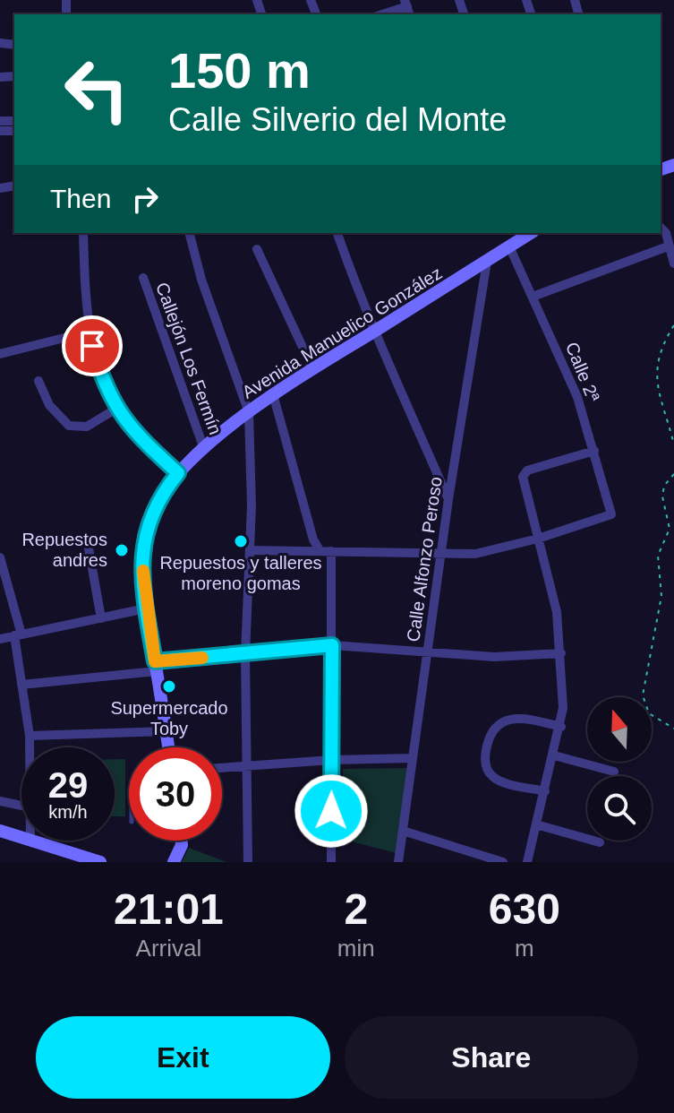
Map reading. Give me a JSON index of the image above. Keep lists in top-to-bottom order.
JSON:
{
  "streets": {
    "street": [
      "Avenida Manuelico González",
      "Callejón Los Fermín",
      "Calle 2ª",
      "Calle Alfonzo Peroso"
    ]
  },
  "crossings": [
    ["Avenida Manuelico González", "Callejón Los Fermín"],
    ["Avenida Manuelico González", "Calle 2ª"],
    ["Avenida Manuelico González", "Calle Alfonzo Peroso"]
  ],
  "places": ["Repuestos y talleres moreno gomas", "Repuestos andres", "Supermercado Toby"],
  "north": "top",
  "page": {
    "turn": ["150 m", "Calle Silverio del Monte"],
    "then": "Then",
    "speed": "29 km/h",
    "limit": "30",
    "eta": [
      "21:01",
      "Arrival",
      "2",
      "min",
      "630",
      "m"
    ],
    "buttons": ["Exit", "Share"]
  }
}
